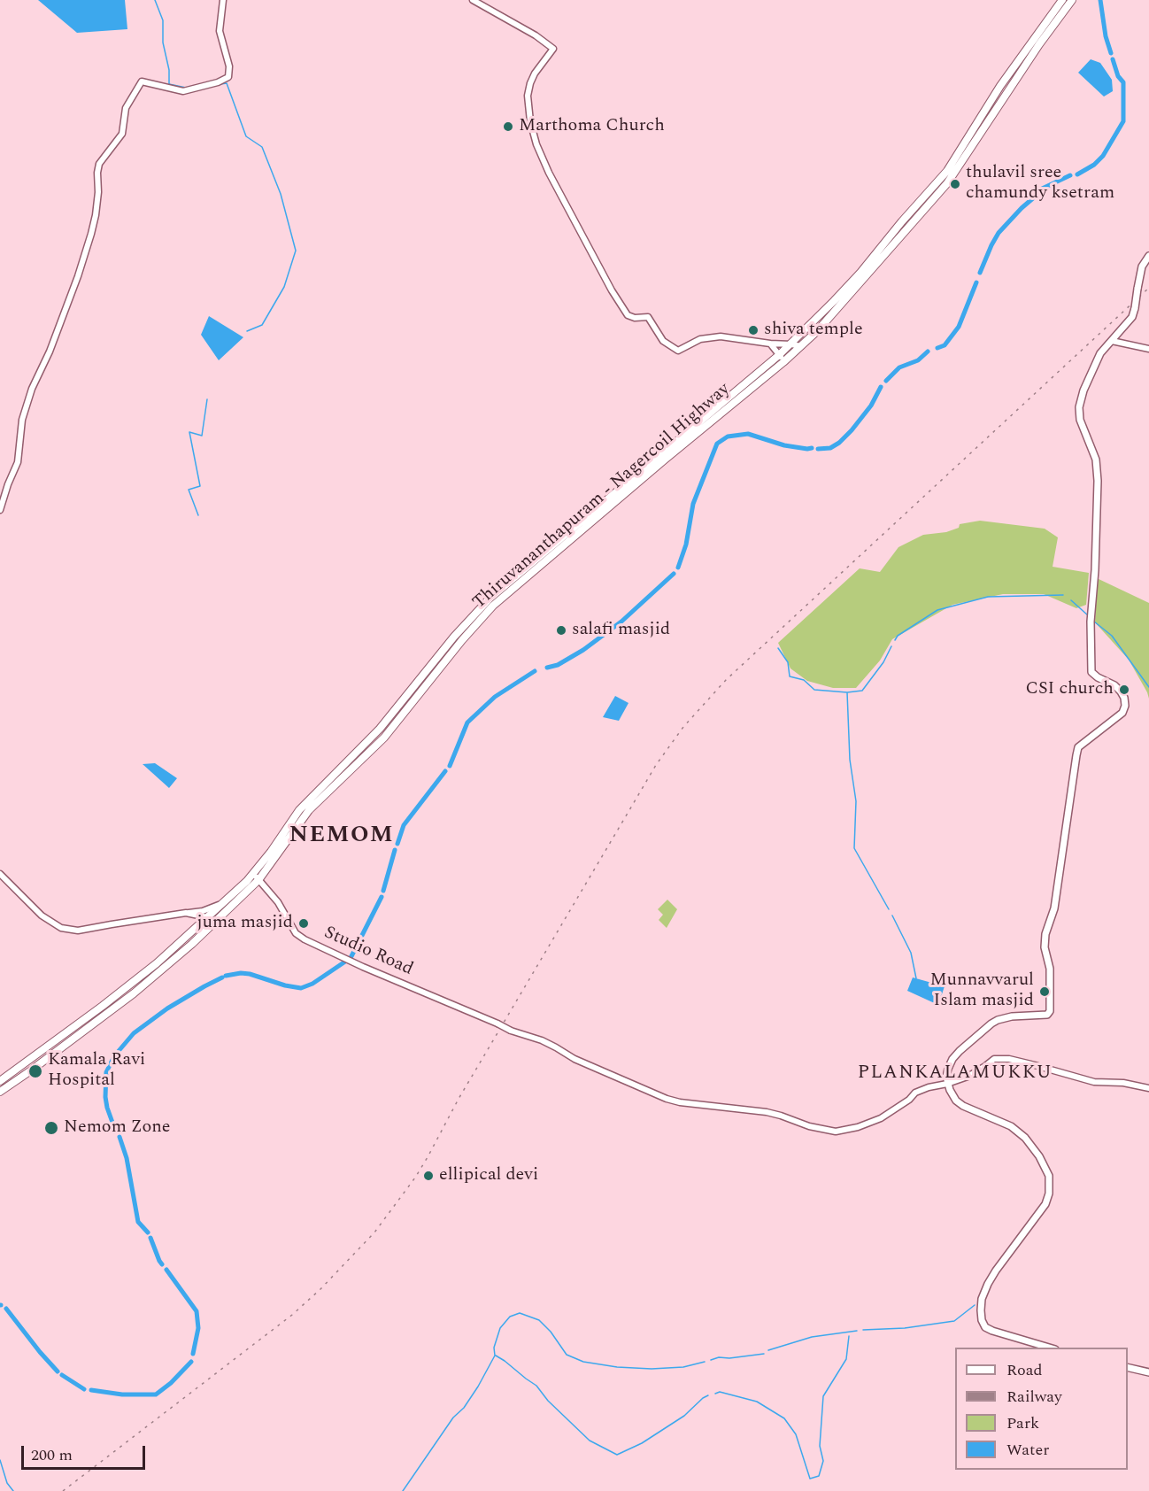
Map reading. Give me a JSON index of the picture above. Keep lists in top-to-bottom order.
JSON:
{
  "streets": {
    "main road": ["Thiruvananthapuram - Nagercoil Highway"],
    "street": ["Studio Road"]
  },
  "crossings": [
    ["Thiruvananthapuram - Nagercoil Highway", "Studio Road"]
  ],
  "districts": ["NEMOM", "PLANKALAMUKKU"],
  "places": [
    "Marthoma Church",
    "thulavil sree chamundy ksetram",
    "shiva temple",
    "salafi masjid",
    "CSI church",
    "juma masjid",
    "Munnavvarul Islam masjid",
    "Kamala Ravi Hospital",
    "Nemom Zone",
    "ellipical devi"
  ],
  "legend": [
    "Road",
    "Railway",
    "Park",
    "Water"
  ],
  "scale_bar": "200 m"
}
